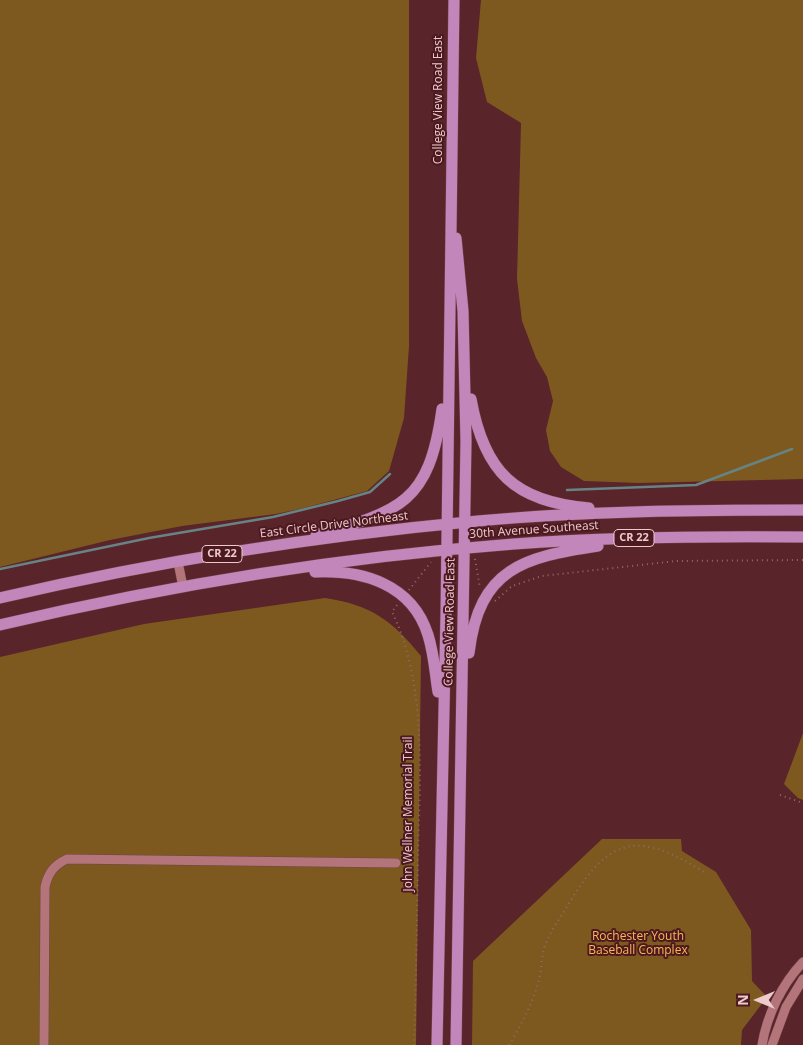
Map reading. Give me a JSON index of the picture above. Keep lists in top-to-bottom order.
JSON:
{
  "streets": {
    "main road": [
      "College View Road East",
      "East Circle Drive Northeast",
      "30th Avenue Southeast",
      "CR 22"
    ],
    "path": ["John Wellner Memorial Trail"]
  },
  "crossings": [
    ["College View Road East", "East Circle Drive Northeast"],
    ["College View Road East", "30th Avenue Southeast"],
    ["College View Road East", "CR 22"],
    ["College View Road East", "John Wellner Memorial Trail"],
    ["East Circle Drive Northeast", "30th Avenue Southeast"],
    ["30th Avenue Southeast", "CR 22"],
    ["30th Avenue Southeast", "John Wellner Memorial Trail"],
    ["CR 22", "John Wellner Memorial Trail"]
  ],
  "parks": ["Rochester Youth Baseball Complex"],
  "north": "left"
}
